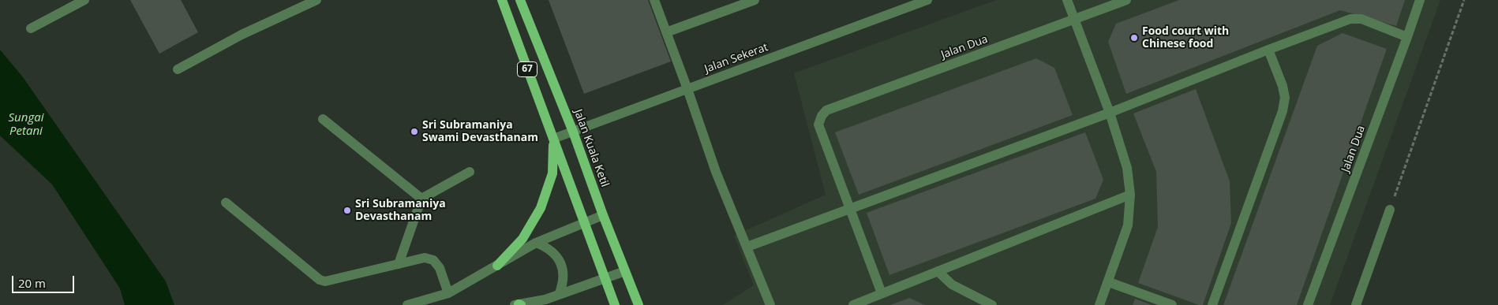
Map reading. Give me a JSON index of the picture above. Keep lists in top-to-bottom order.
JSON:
{
  "streets": {
    "main road": ["67", "Jalan Kuala Ketil"],
    "street": ["Jalan Dua", "Jalan Sekerat"]
  },
  "crossings": [
    ["Jalan Sekerat", "67"],
    ["Jalan Sekerat", "Jalan Kuala Ketil"]
  ],
  "water": ["Sungai Petani"],
  "places": ["Food court with Chinese food", "Sri Subramaniya Swami Devasthanam", "Sri Subramaniya Devasthanam"],
  "scale_bar": "20 m"
}
